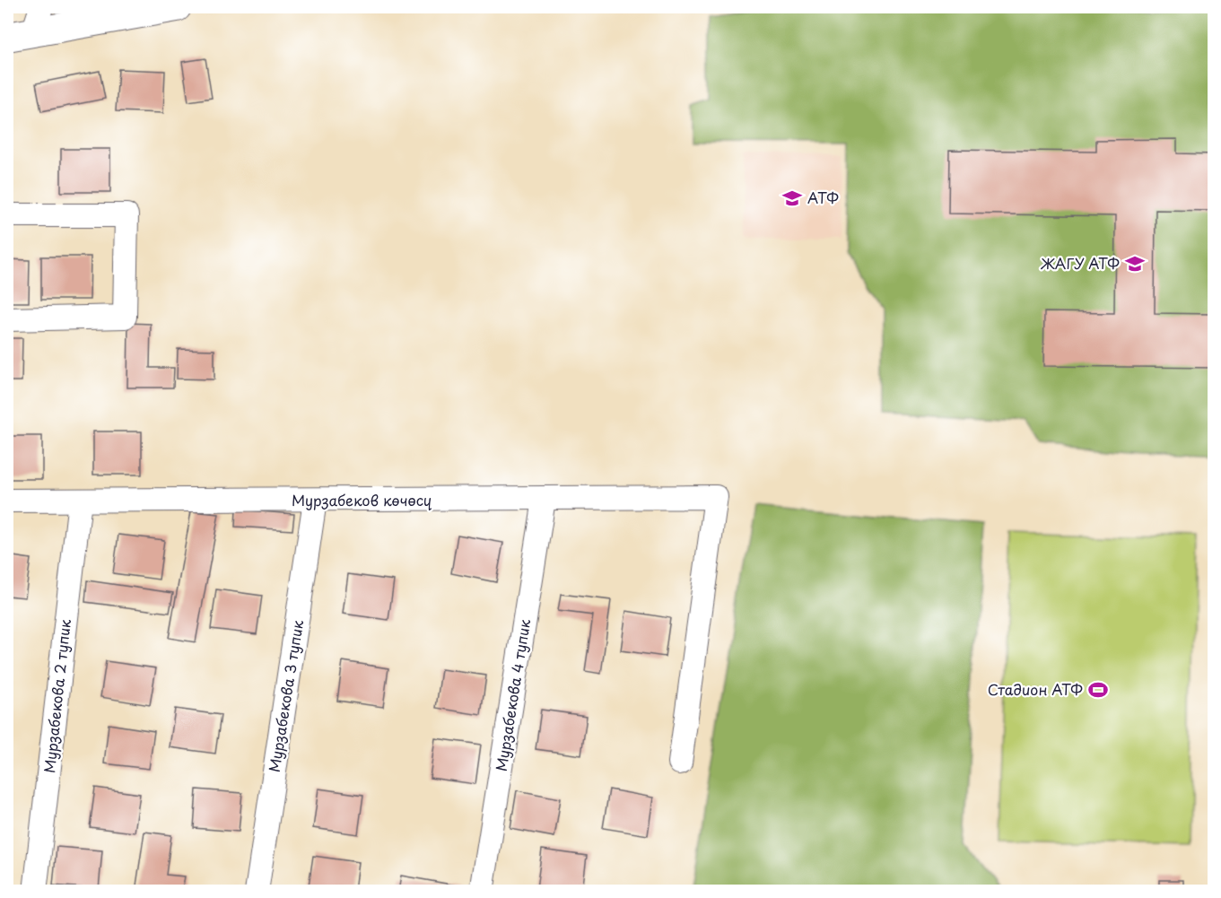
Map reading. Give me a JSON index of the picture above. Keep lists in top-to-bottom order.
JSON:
{
  "streets": {
    "street": [
      "Мурзабеков көчөсү",
      "Мурзабекова 4 тупик",
      "Мурзабекова 2 тупик",
      "Мурзабекова 3 тупик"
    ]
  },
  "crossings": [
    ["Мурзабеков көчөсү", "Мурзабекова 4 тупик"],
    ["Мурзабеков көчөсү", "Мурзабекова 2 тупик"],
    ["Мурзабеков көчөсү", "Мурзабекова 3 тупик"]
  ],
  "places": {
    "school or university": ["АТФ", "ЖАГУ АТФ"],
    "sports": ["Стадион АТФ"]
  }
}
